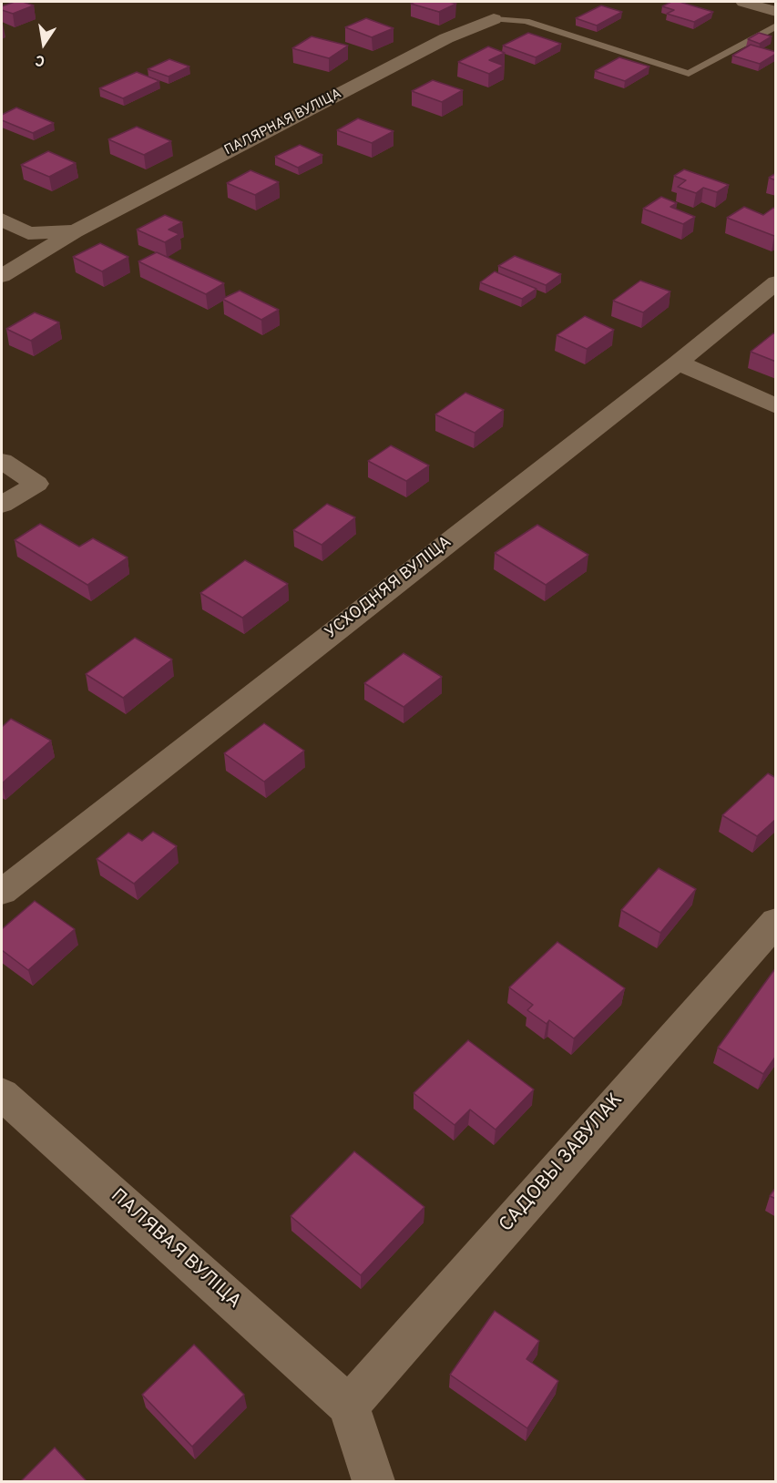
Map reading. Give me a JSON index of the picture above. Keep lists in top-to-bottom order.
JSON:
{
  "streets": {
    "street": [
      "ПАЛЯРНАЯ ВУЛІЦА",
      "УСХОДНЯЯ ВУЛІЦА",
      "САДОВЫ ЗАВУЛАК",
      "ПАЛЯВАЯ ВУЛІЦА"
    ]
  },
  "crossings": [
    ["САДОВЫ ЗАВУЛАК", "ПАЛЯВАЯ ВУЛІЦА"]
  ],
  "north": "bottom"
}
